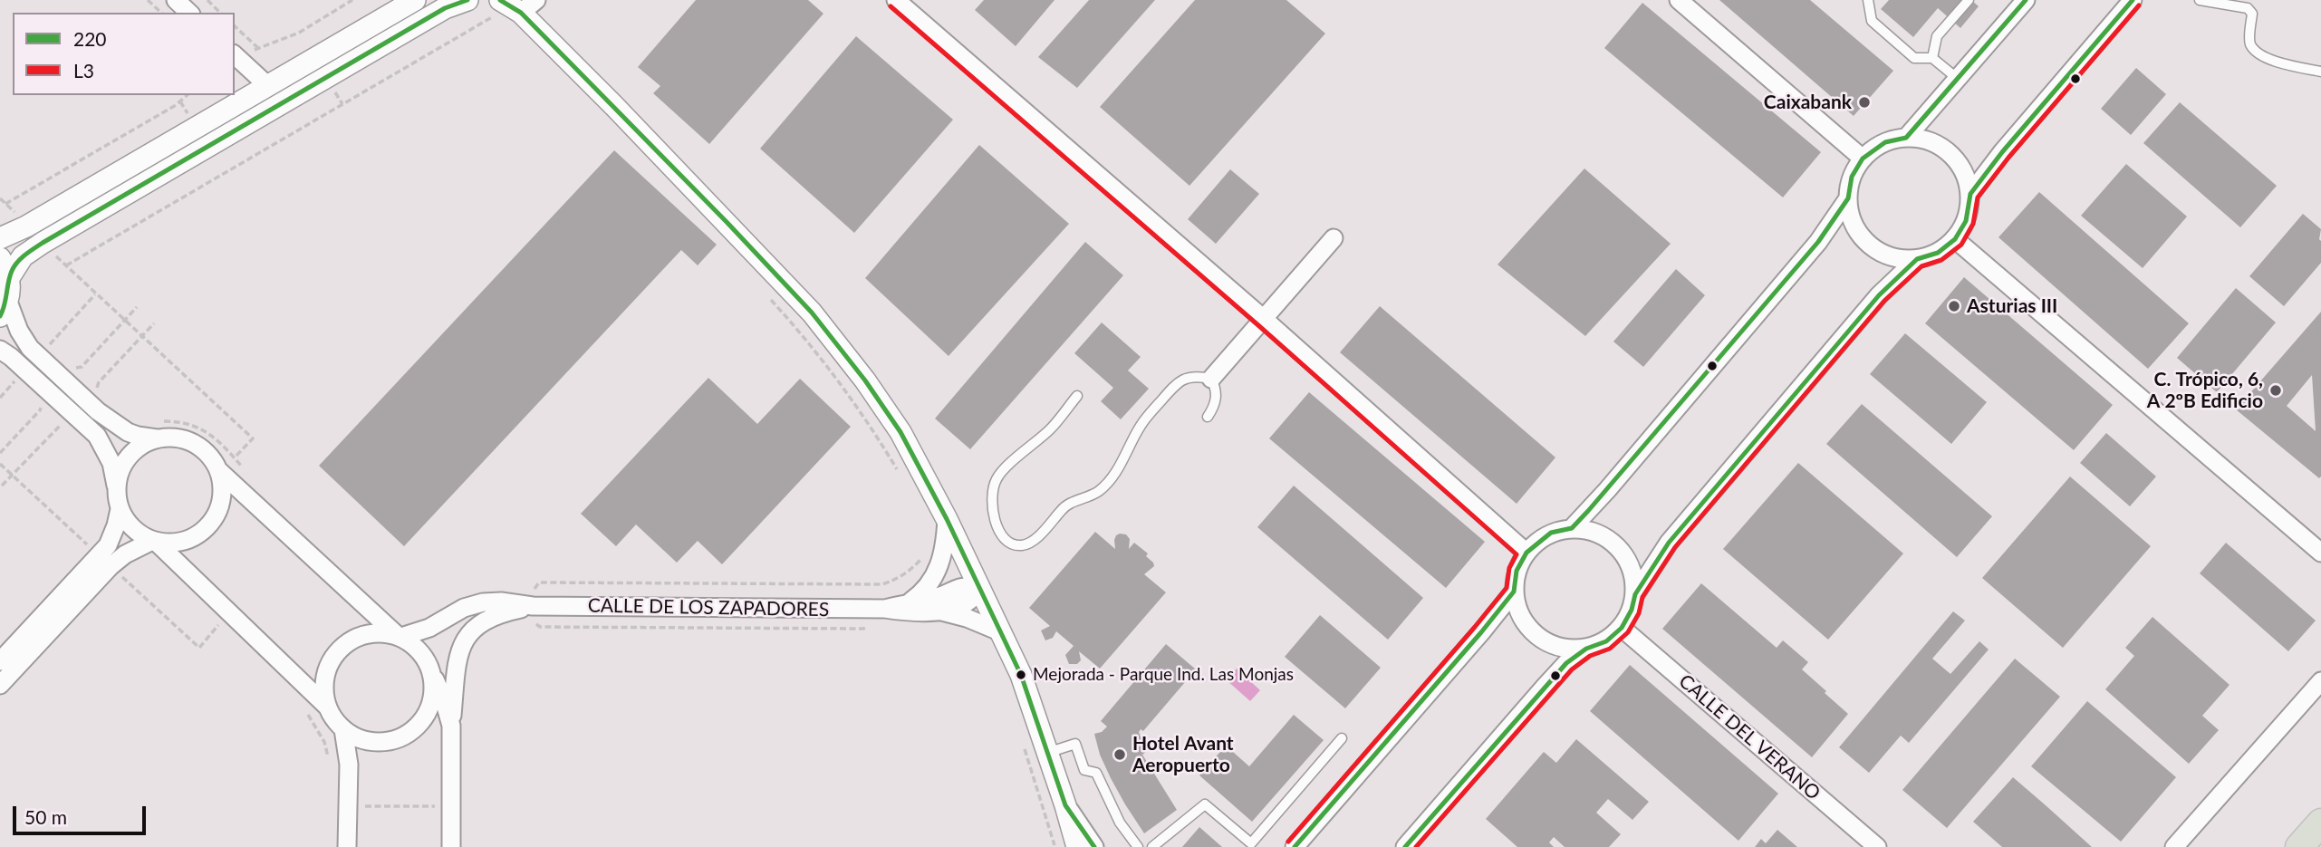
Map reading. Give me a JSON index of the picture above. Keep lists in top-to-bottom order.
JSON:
{
  "streets": {
    "street": ["CALLE DE LOS ZAPADORES", "CALLE DEL VERANO"]
  },
  "places": [
    "Caixabank",
    "Asturias III",
    "C. Trópico, 6, A 2ºB Edificio",
    "Mejorada - Parque Ind. Las Monjas",
    "Hotel Avant Aeropuerto"
  ],
  "lines": ["transit line 220", "transit line L3"],
  "legend": ["220", "L3"],
  "scale_bar": "50 m"
}
